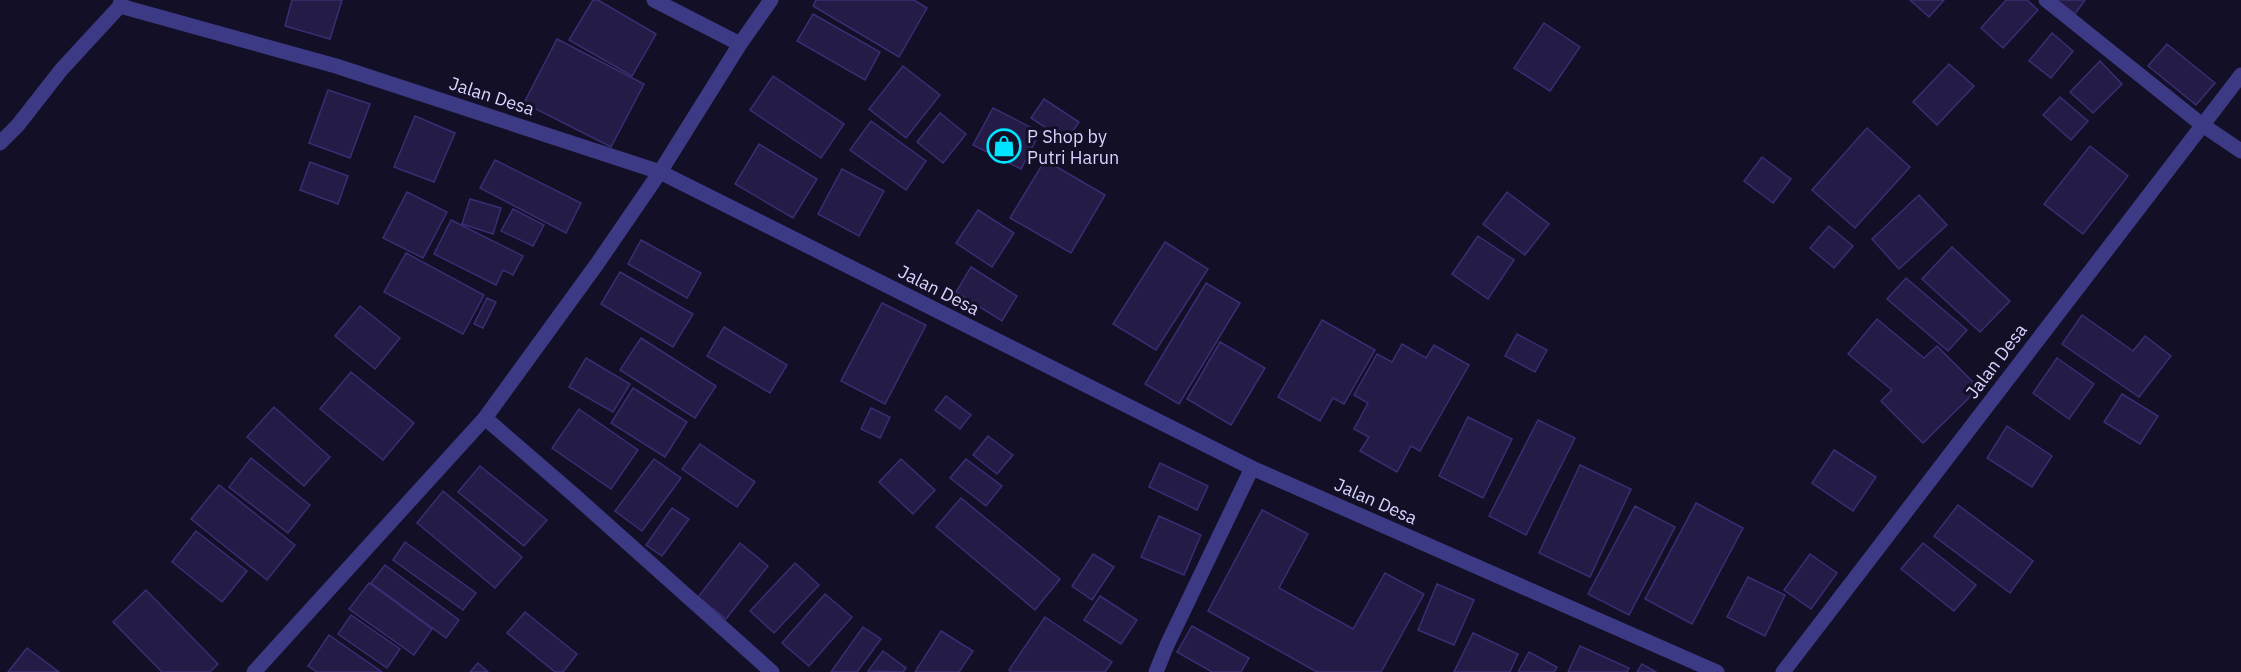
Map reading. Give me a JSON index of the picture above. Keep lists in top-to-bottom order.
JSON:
{
  "streets": {
    "street": ["Jalan Desa"]
  },
  "places": {
    "shop": ["P Shop by Putri Harun"]
  }
}
